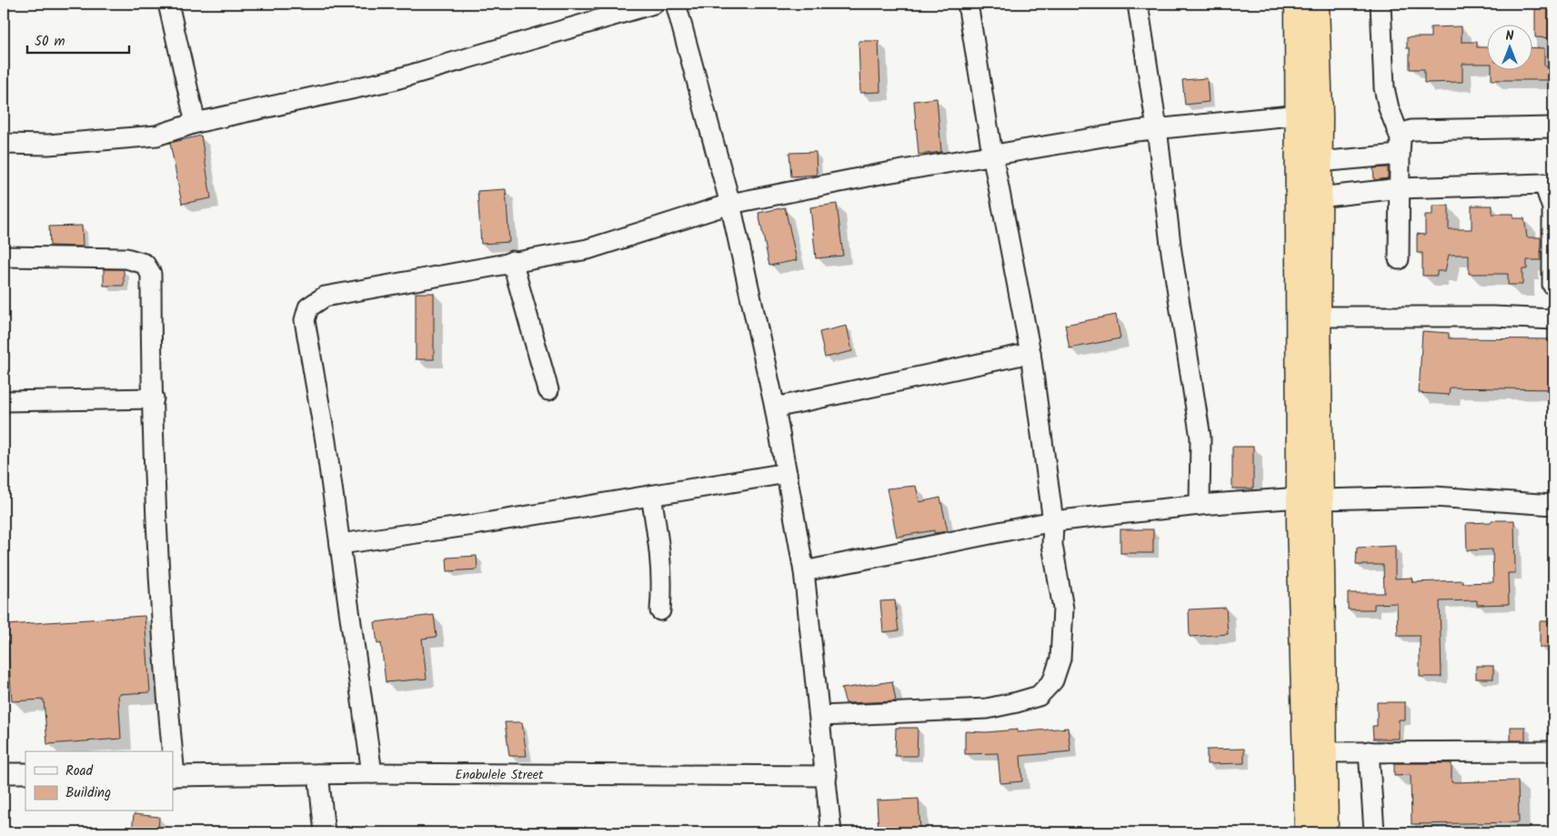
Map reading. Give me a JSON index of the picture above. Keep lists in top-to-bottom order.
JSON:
{
  "streets": {
    "street": ["Enabulele Street"]
  },
  "legend": ["Road", "Building"],
  "scale_bar": "50 m",
  "north": "top"
}
